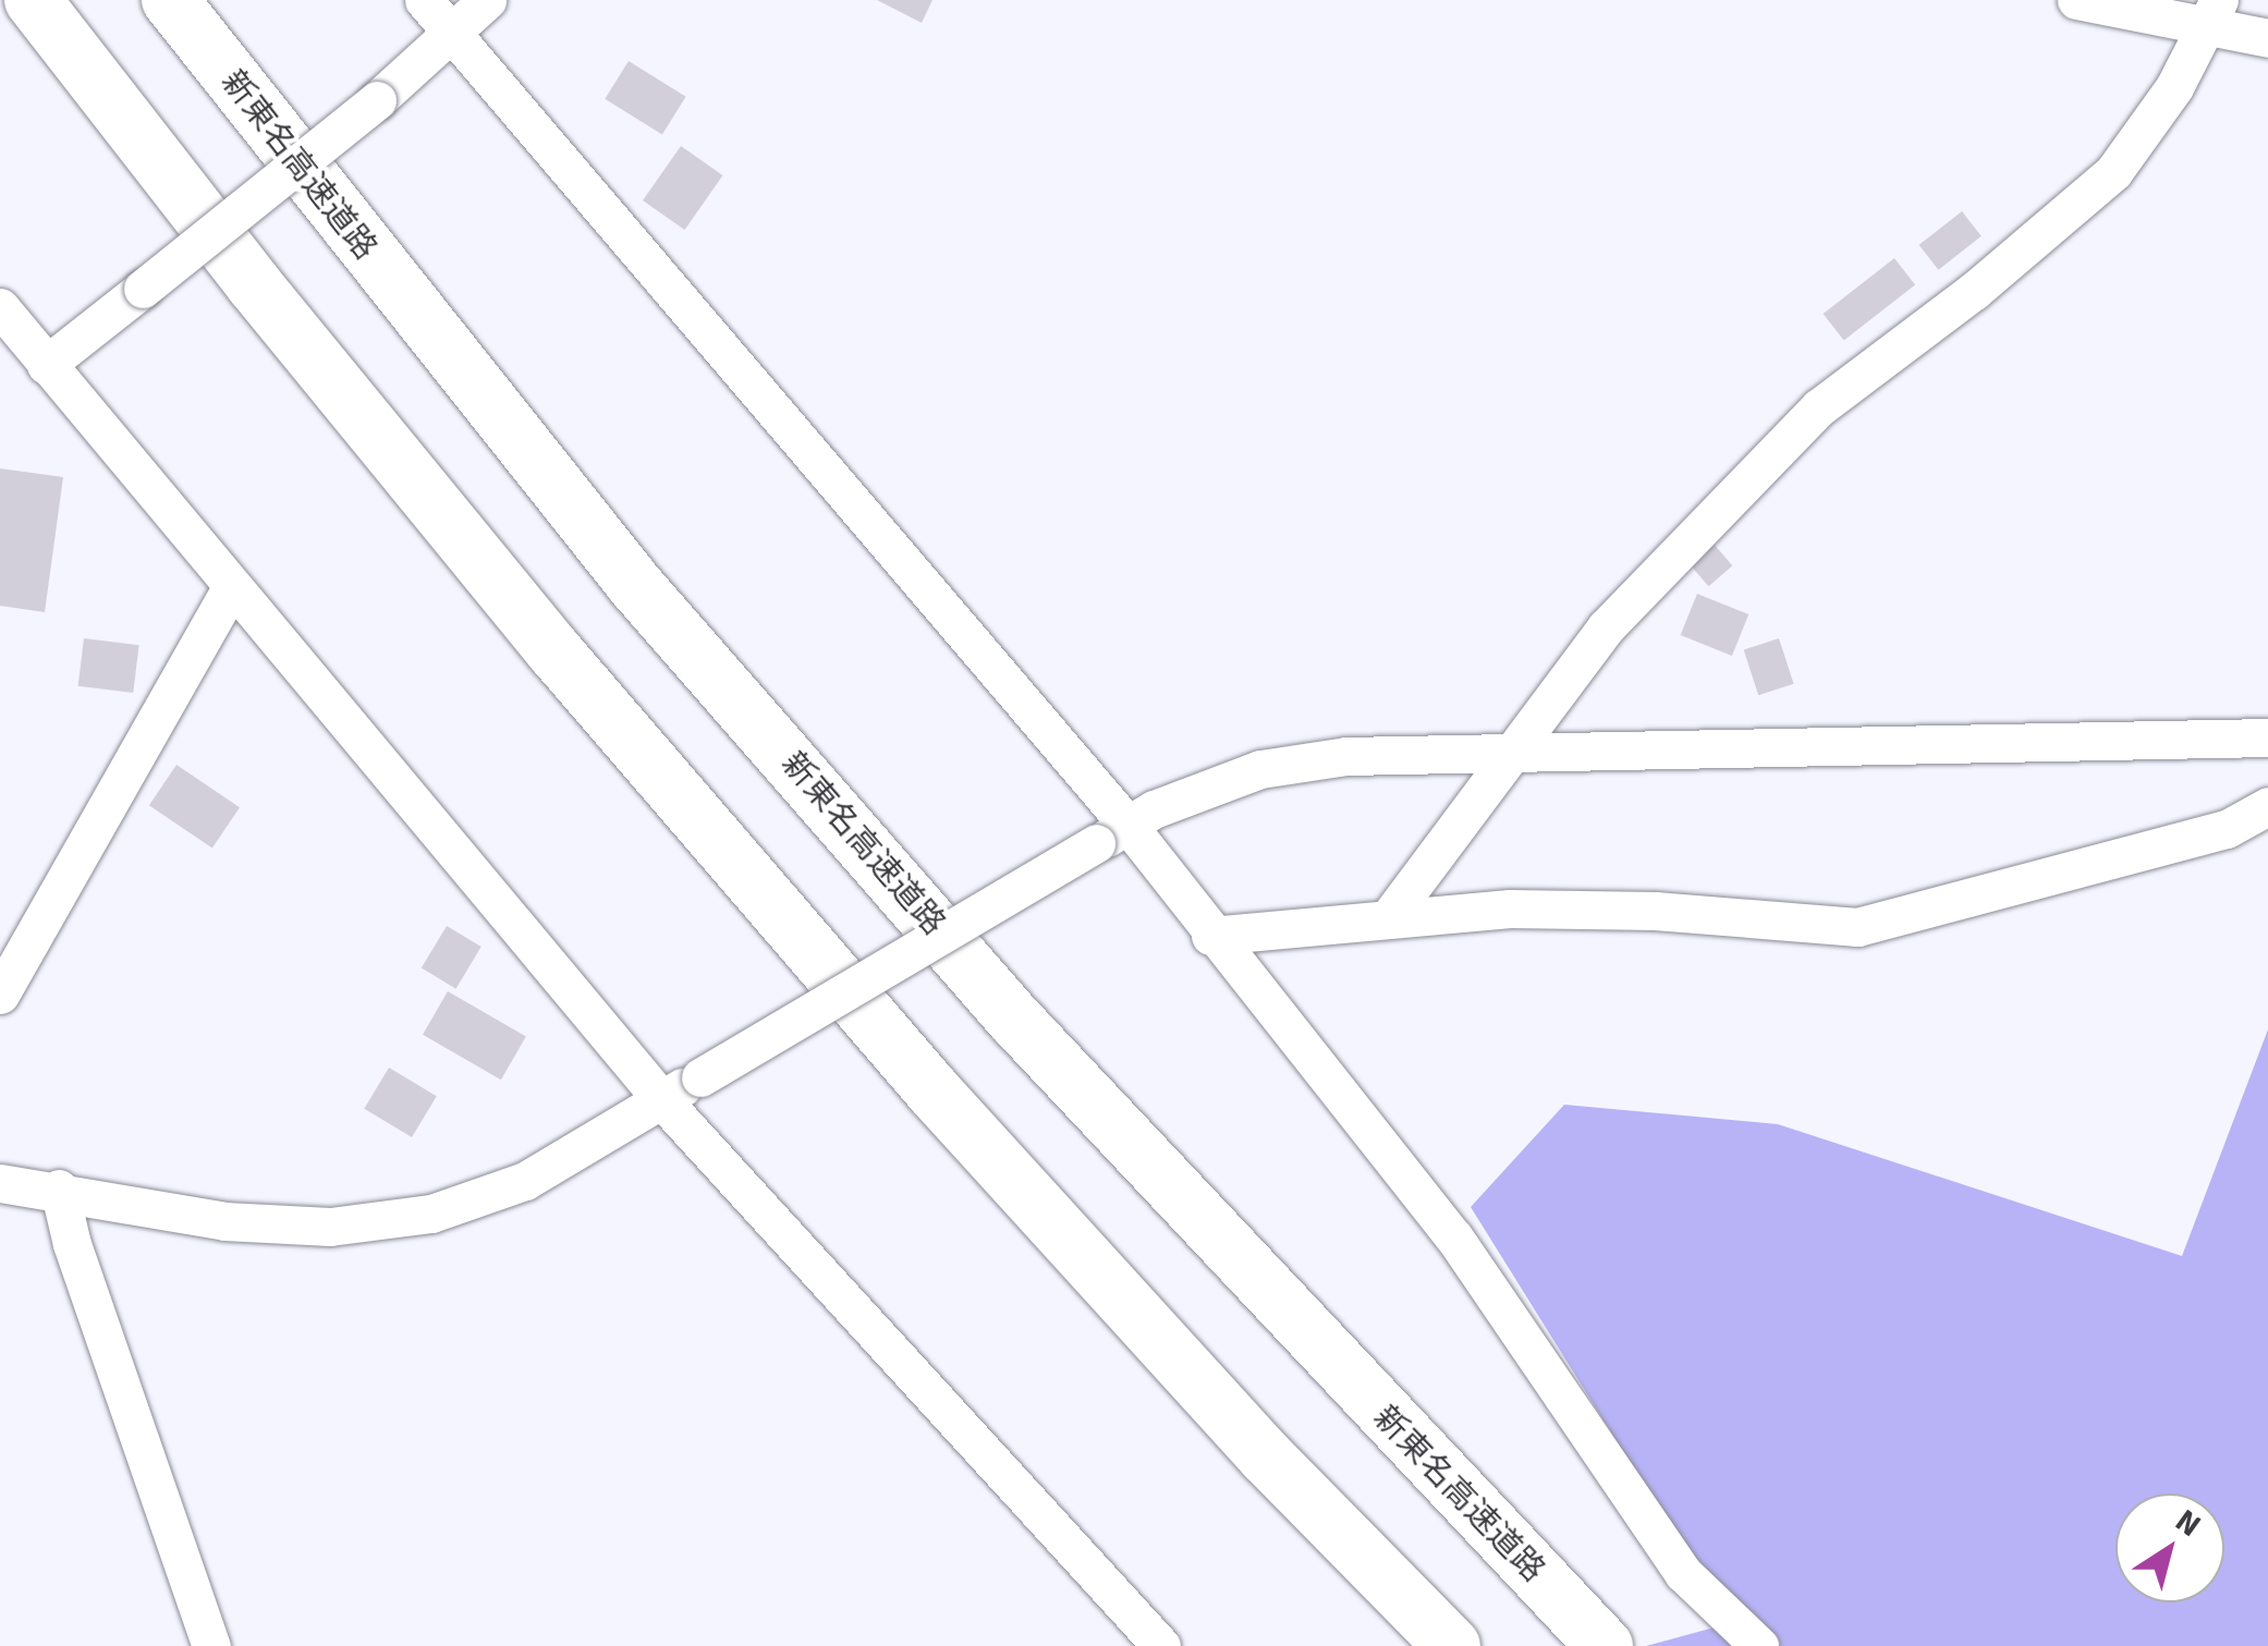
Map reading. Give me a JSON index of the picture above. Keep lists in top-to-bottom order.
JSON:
{
  "streets": {
    "highway": ["新東名高速道路"]
  },
  "north": "top right"
}
